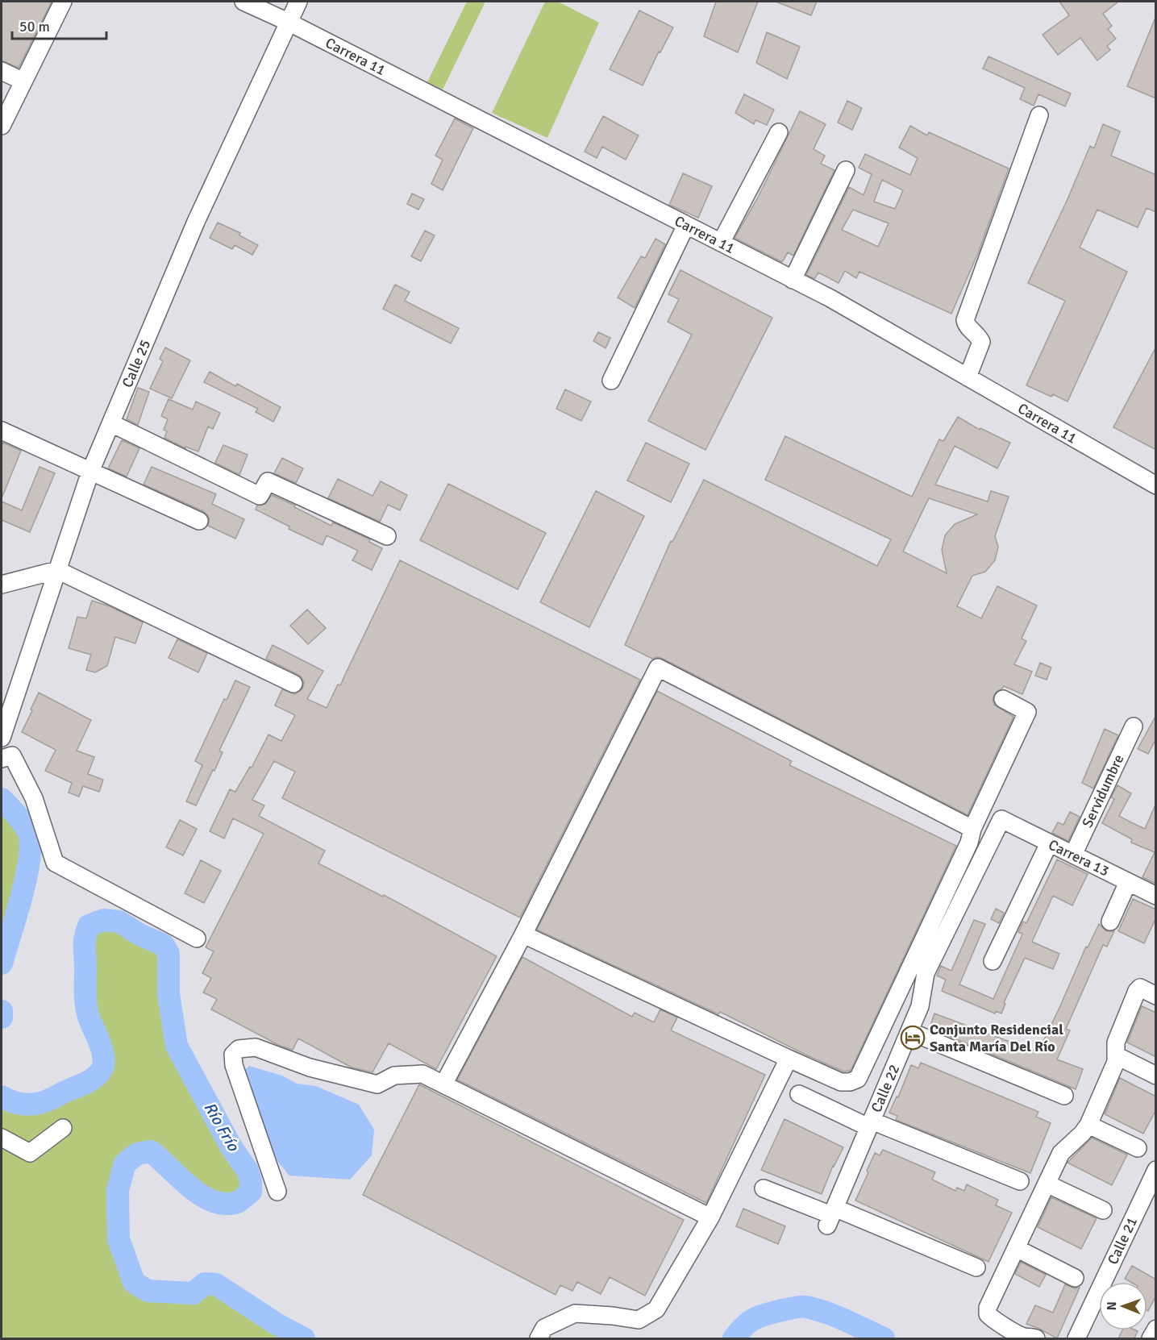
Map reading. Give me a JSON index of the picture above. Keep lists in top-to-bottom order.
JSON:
{
  "streets": {
    "street": [
      "Carrera 11",
      "Calle 25",
      "Servidumbre",
      "Carrera 13",
      "Calle 22",
      "Calle 21"
    ]
  },
  "crossings": [
    ["Carrera 11", "Calle 25"],
    ["Servidumbre", "Carrera 13"],
    ["Carrera 13", "Calle 22"]
  ],
  "water": ["Río Frío"],
  "places": {
    "hotel": ["Conjunto Residencial Santa María Del Río"]
  },
  "scale_bar": "50 m",
  "north": "left"
}
